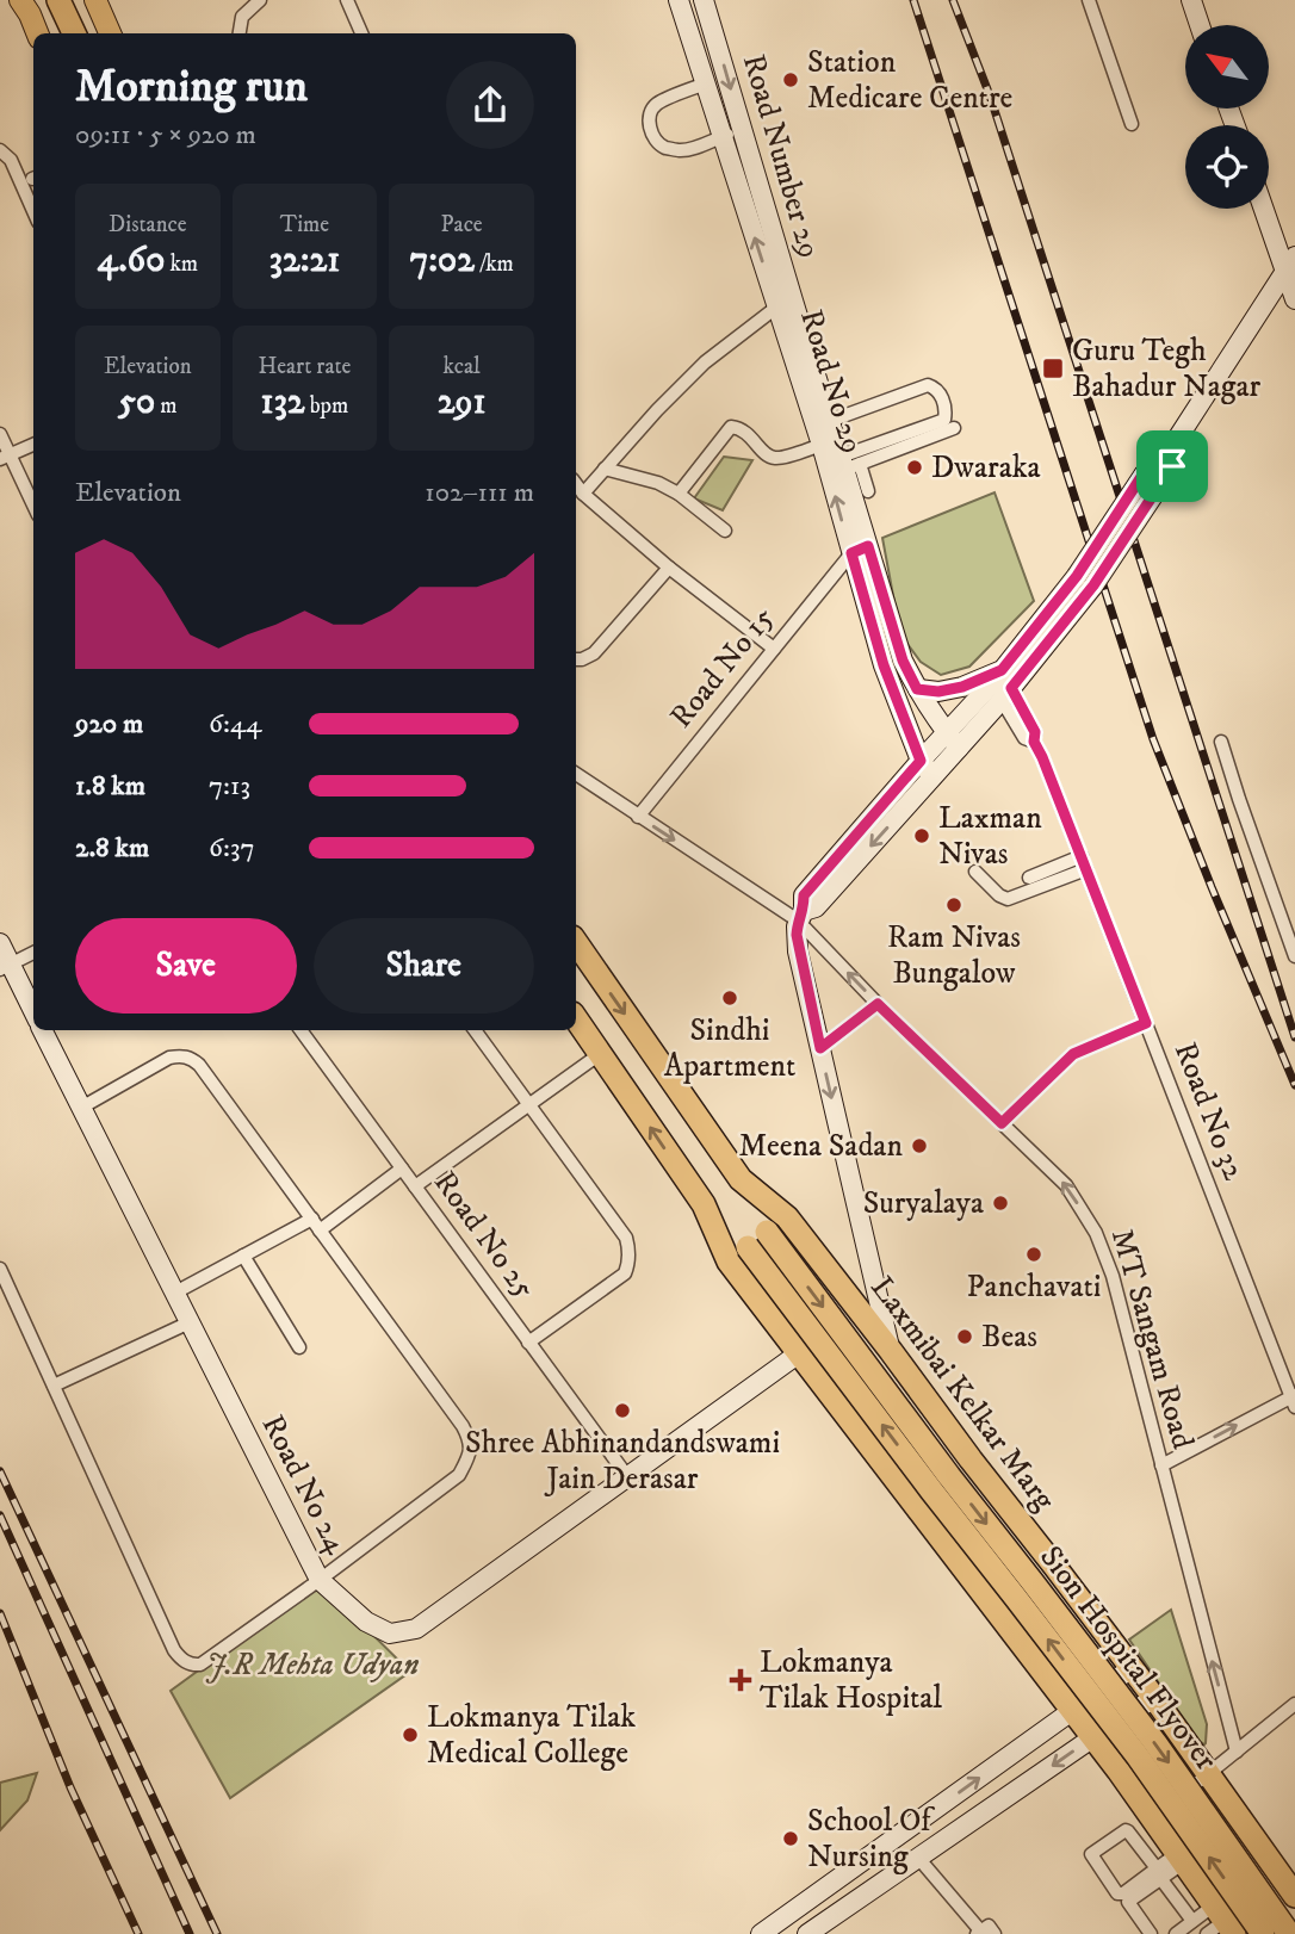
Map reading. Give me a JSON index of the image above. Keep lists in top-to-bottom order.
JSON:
{
  "streets": {
    "highway": ["Laxmibai Kelkar Marg", "Sion Hospital Flyover"],
    "main road": ["Road Number 29", "Road No 29", "Road No 24"],
    "street": [
      "Road No 15",
      "Road No 32",
      "Road No 25",
      "MT Sangam Road"
    ]
  },
  "crossings": [
    ["Road Number 29", "Road No 29"],
    ["Road Number 29", "Road No 15"],
    ["Road No 29", "Road No 15"],
    ["Road No 15", "MT Sangam Road"],
    ["Road No 25", "Road No 24"],
    ["Laxmibai Kelkar Marg", "Sion Hospital Flyover"]
  ],
  "one_way": ["Road No 29"],
  "parks": ["J.R Mehta Udyan"],
  "places": {
    "other": [
      "Station Medicare Centre",
      "Dwaraka",
      "Laxman Nivas",
      "Ram Nivas Bungalow",
      "Sindhi Apartment",
      "Meena Sadan",
      "Suryalaya",
      "Panchavati",
      "Beas",
      "Shree Abhinandandswami Jain Derasar",
      "Lokmanya Tilak Medical College",
      "School Of Nursing"
    ],
    "transit": ["Guru Tegh Bahadur Nagar"],
    "health": ["Lokmanya Tilak Hospital"]
  },
  "north": "top left",
  "page": {
    "heading": ["Morning run", "09:11 · 5 × 920 m"],
    "stats": [
      ["Distance", "4.60 km"],
      ["Time", "32:21"],
      ["Pace", "7:02 /km"],
      ["Elevation", "50 m"],
      ["Heart rate", "132 bpm"],
      ["kcal", "291"]
    ],
    "chart": ["Elevation", "102–111 m"],
    "list": [
      {
        "name": "920 m",
        "note": "6:44"
      },
      {
        "name": "1.8 km",
        "note": "7:13"
      },
      {
        "name": "2.8 km",
        "note": "6:37"
      }
    ],
    "buttons": ["Save", "Share"]
  }
}
